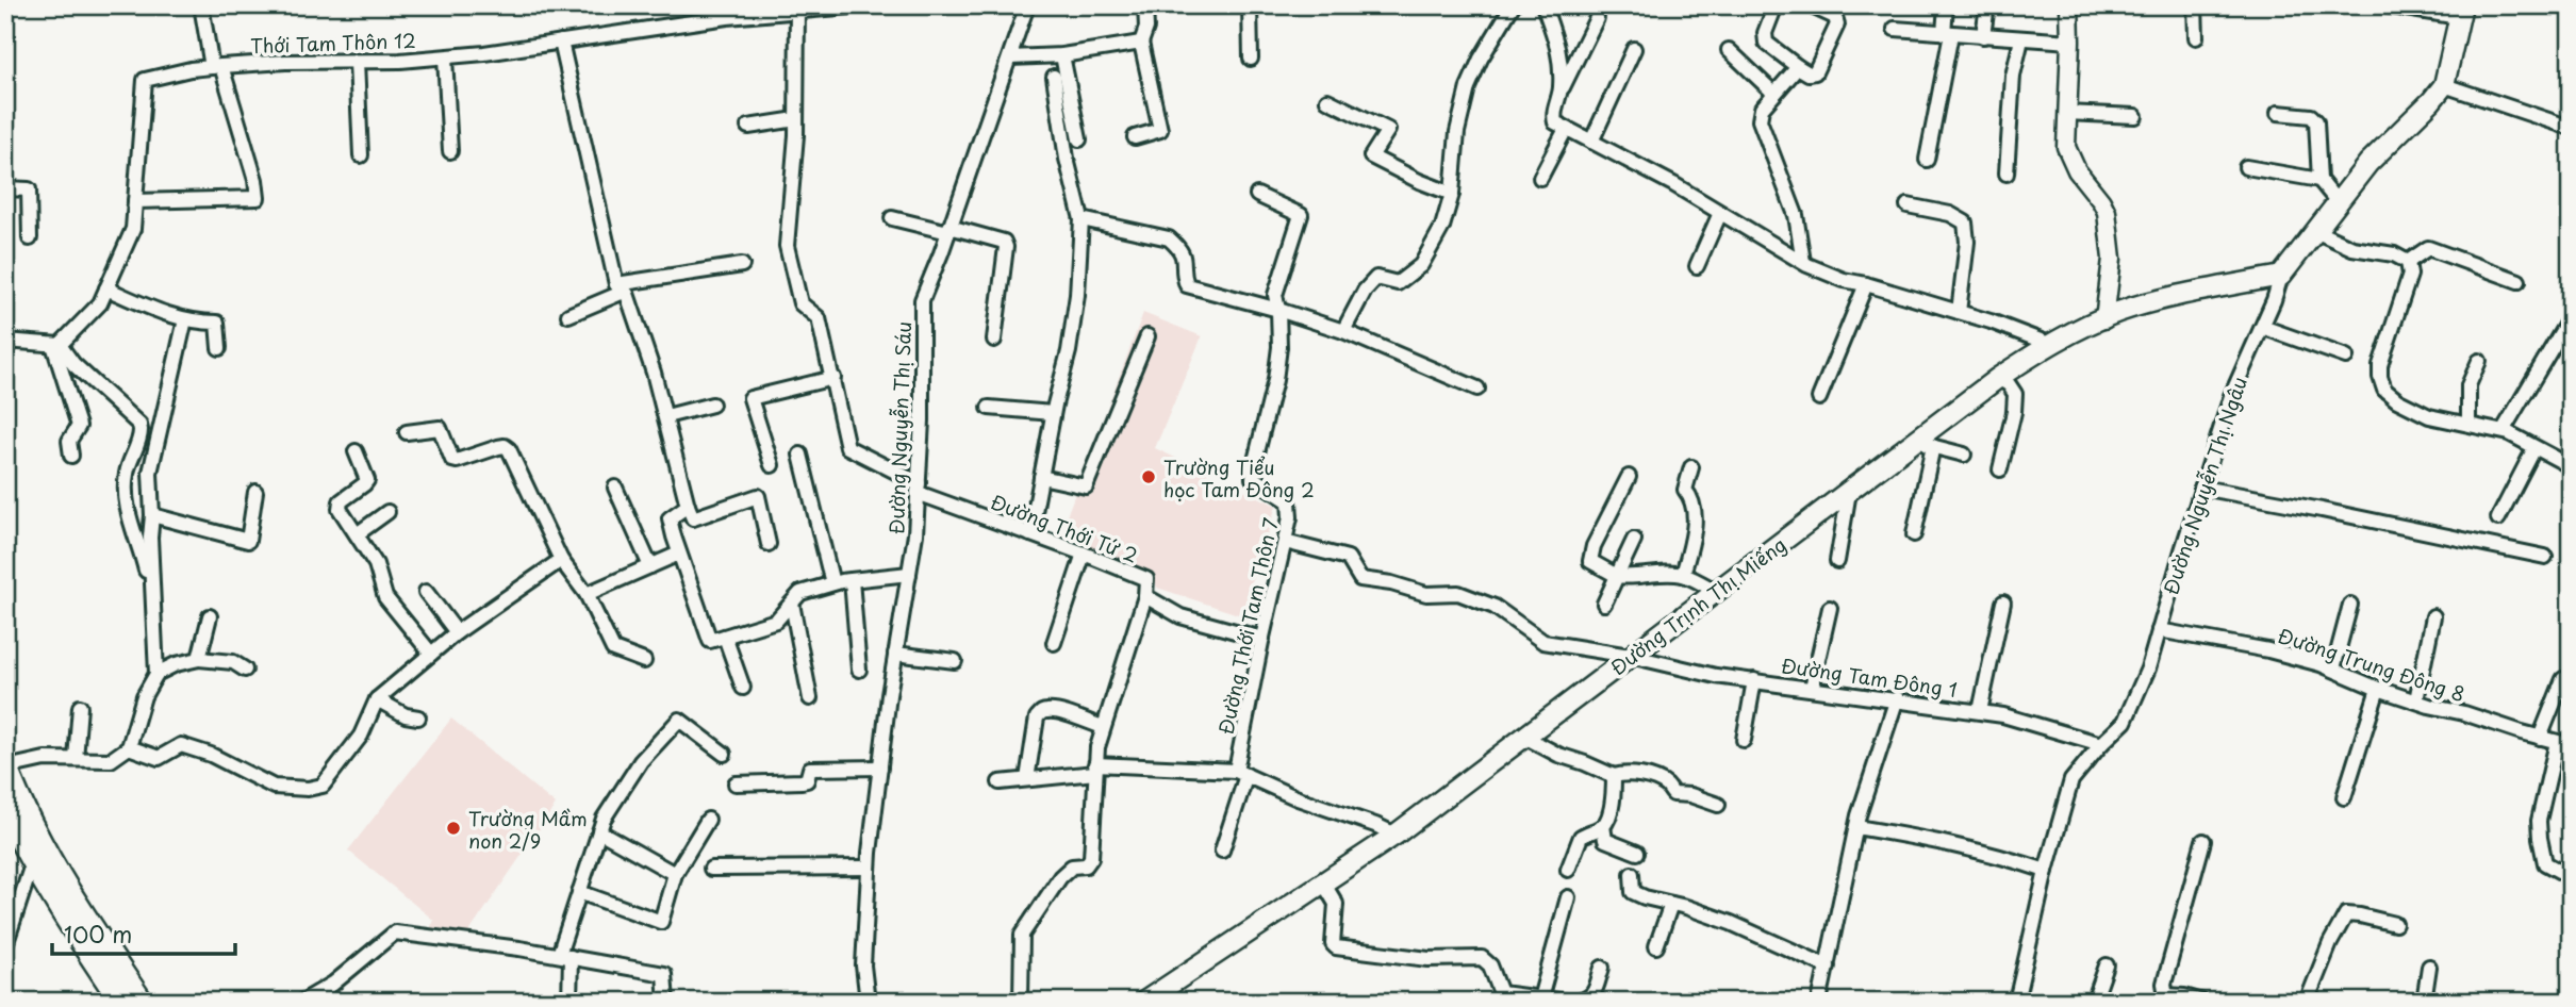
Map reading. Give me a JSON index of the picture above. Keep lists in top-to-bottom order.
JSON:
{
  "streets": {
    "main road": ["Đường Nguyễn Thị Ngâu", "Đường Trịnh Thị Miếng"],
    "street": [
      "Thới Tam Thôn 12",
      "Đường Nguyễn Thị Sáu",
      "Đường Thới Tứ 2",
      "Đường Thới Tam Thôn 7",
      "Đường Trung Đông 8",
      "Đường Tam Đông 1"
    ]
  },
  "crossings": [
    ["Đường Nguyễn Thị Sáu", "Đường Thới Tứ 2"],
    ["Đường Nguyễn Thị Ngâu", "Đường Trịnh Thị Miếng"],
    ["Đường Nguyễn Thị Ngâu", "Đường Trung Đông 8"],
    ["Đường Nguyễn Thị Ngâu", "Đường Tam Đông 1"],
    ["Đường Thới Tứ 2", "Đường Thới Tam Thôn 7"],
    ["Đường Trịnh Thị Miếng", "Đường Tam Đông 1"],
    ["Đường Thới Tam Thôn 7", "Đường Tam Đông 1"]
  ],
  "places": ["Trường Tiểu học Tam Đông 2", "Trường Mầm non 2/9"],
  "scale_bar": "100 m"
}
